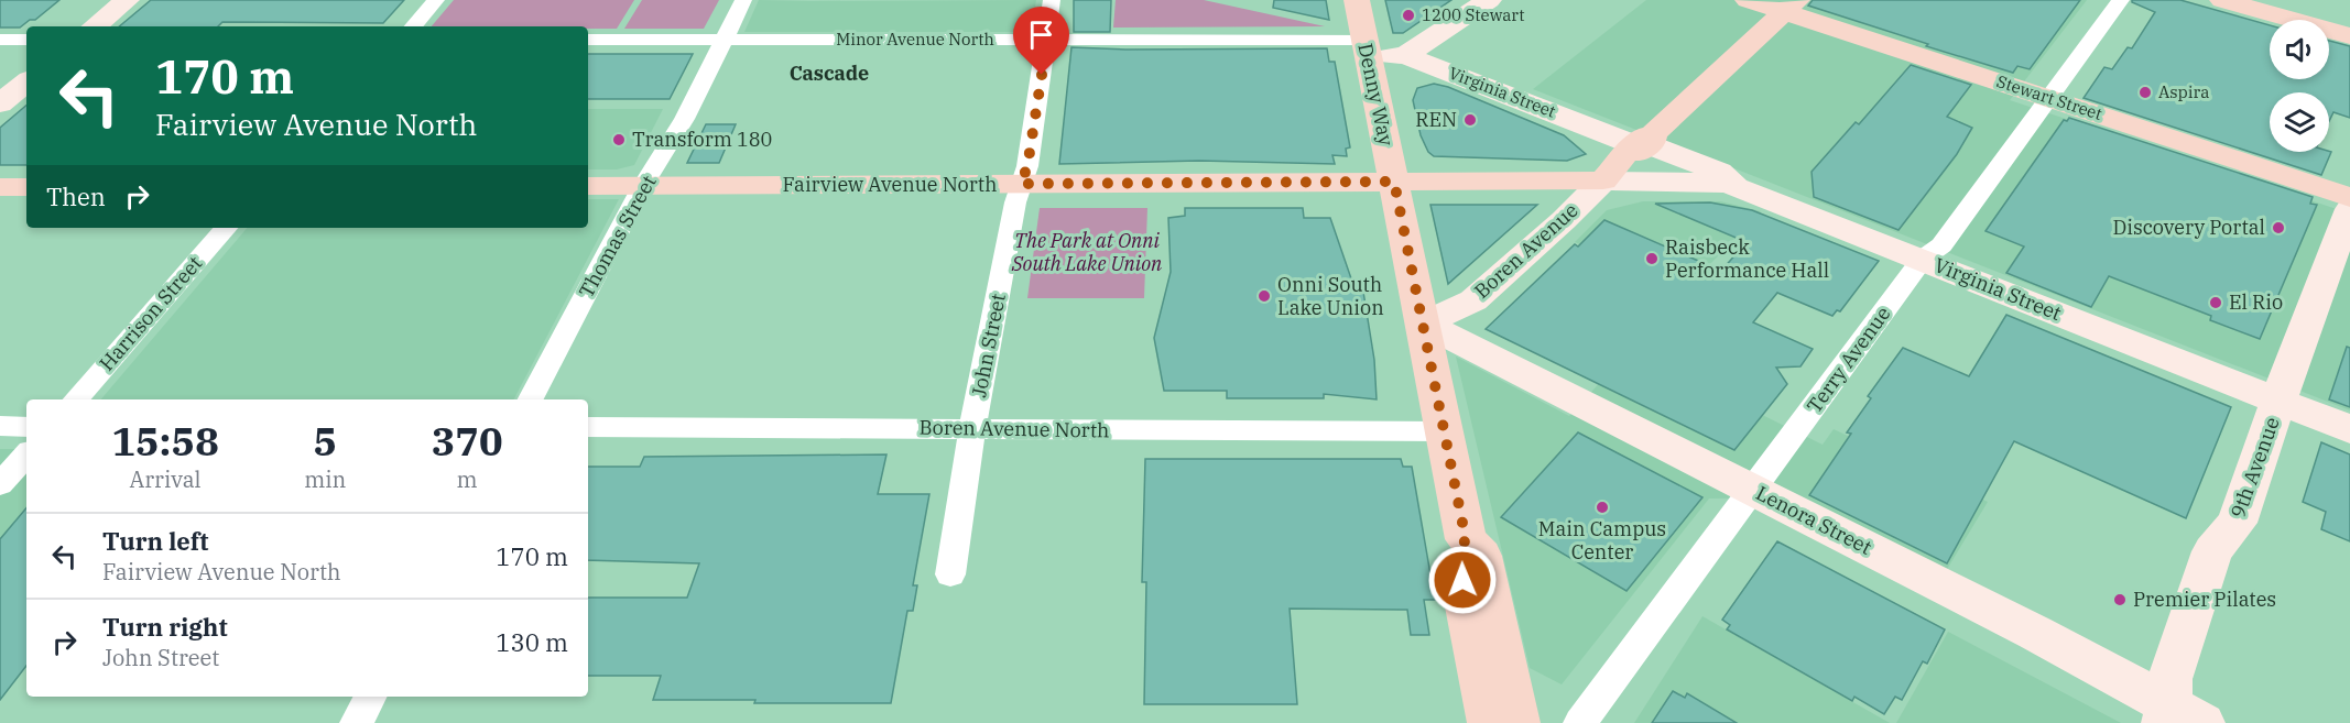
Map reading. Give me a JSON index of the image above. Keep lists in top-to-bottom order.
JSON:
{
  "streets": {
    "main road": [
      "Denny Way",
      "Stewart Street",
      "Fairview Avenue North",
      "Boren Avenue"
    ],
    "street": [
      "Minor Avenue North",
      "Virginia Street",
      "Thomas Street",
      "Harrison Street",
      "John Street",
      "Terry Avenue",
      "Boren Avenue North",
      "9th Avenue",
      "Lenora Street"
    ]
  },
  "crossings": [
    ["Minor Avenue North", "Denny Way"],
    ["Minor Avenue North", "Thomas Street"],
    ["Minor Avenue North", "John Street"],
    ["Virginia Street", "Fairview Avenue North"],
    ["Virginia Street", "Boren Avenue"],
    ["Virginia Street", "Terry Avenue"],
    ["Virginia Street", "9th Avenue"],
    ["Denny Way", "Fairview Avenue North"],
    ["Denny Way", "Boren Avenue"],
    ["Denny Way", "Boren Avenue North"],
    ["Denny Way", "Lenora Street"],
    ["Stewart Street", "Boren Avenue"],
    ["Stewart Street", "Terry Avenue"],
    ["Fairview Avenue North", "Thomas Street"],
    ["Fairview Avenue North", "Boren Avenue"],
    ["Fairview Avenue North", "John Street"],
    ["Boren Avenue", "Lenora Street"],
    ["John Street", "Boren Avenue North"],
    ["Terry Avenue", "Lenora Street"],
    ["9th Avenue", "Lenora Street"]
  ],
  "districts": ["Cascade"],
  "parks": ["The Park at Onni South Lake Union"],
  "places": [
    "1200 Stewart",
    "Aspira",
    "REN",
    "Transform 180",
    "Discovery Portal",
    "Raisbeck Performance Hall",
    "Onni South Lake Union",
    "El Rio",
    "Main Campus Center",
    "Premier Pilates"
  ],
  "page": {
    "turn": ["170 m", "Fairview Avenue North"],
    "then": "Then",
    "eta": [
      "15:58",
      "Arrival",
      "5",
      "min",
      "370",
      "m"
    ],
    "list": [
      {
        "name": "Turn left",
        "note": "Fairview Avenue North",
        "value": "170 m"
      },
      {
        "name": "Turn right",
        "note": "John Street",
        "value": "130 m"
      }
    ]
  }
}
